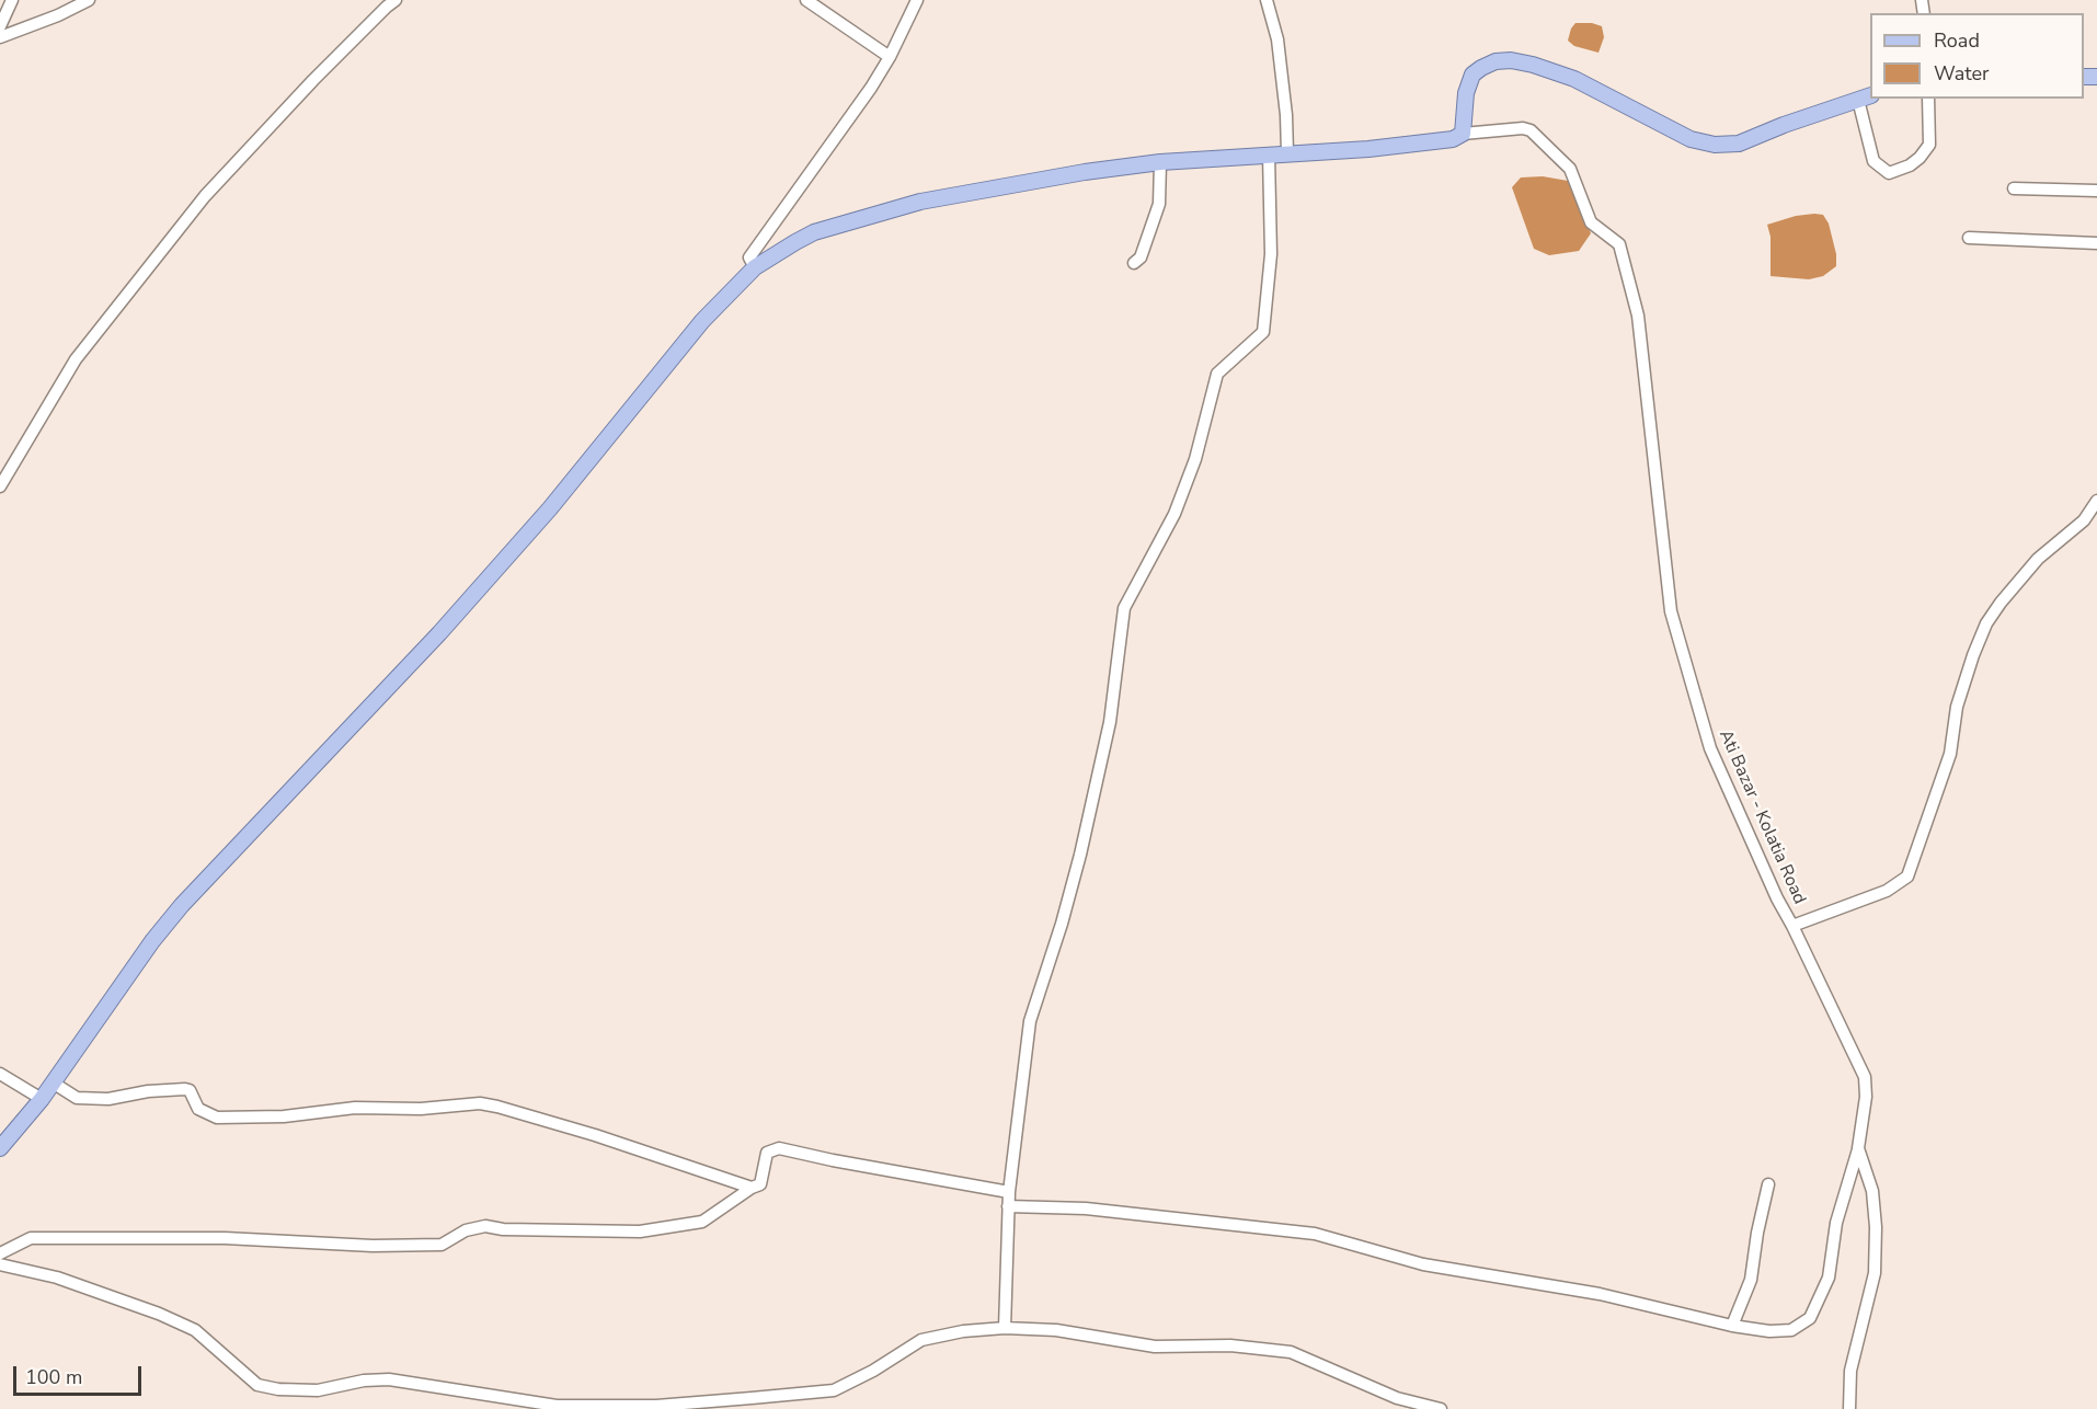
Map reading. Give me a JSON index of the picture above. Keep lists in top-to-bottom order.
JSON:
{
  "streets": {
    "street": ["Ati Bazar - Kolatia Road"]
  },
  "legend": ["Road", "Water"],
  "scale_bar": "100 m"
}
